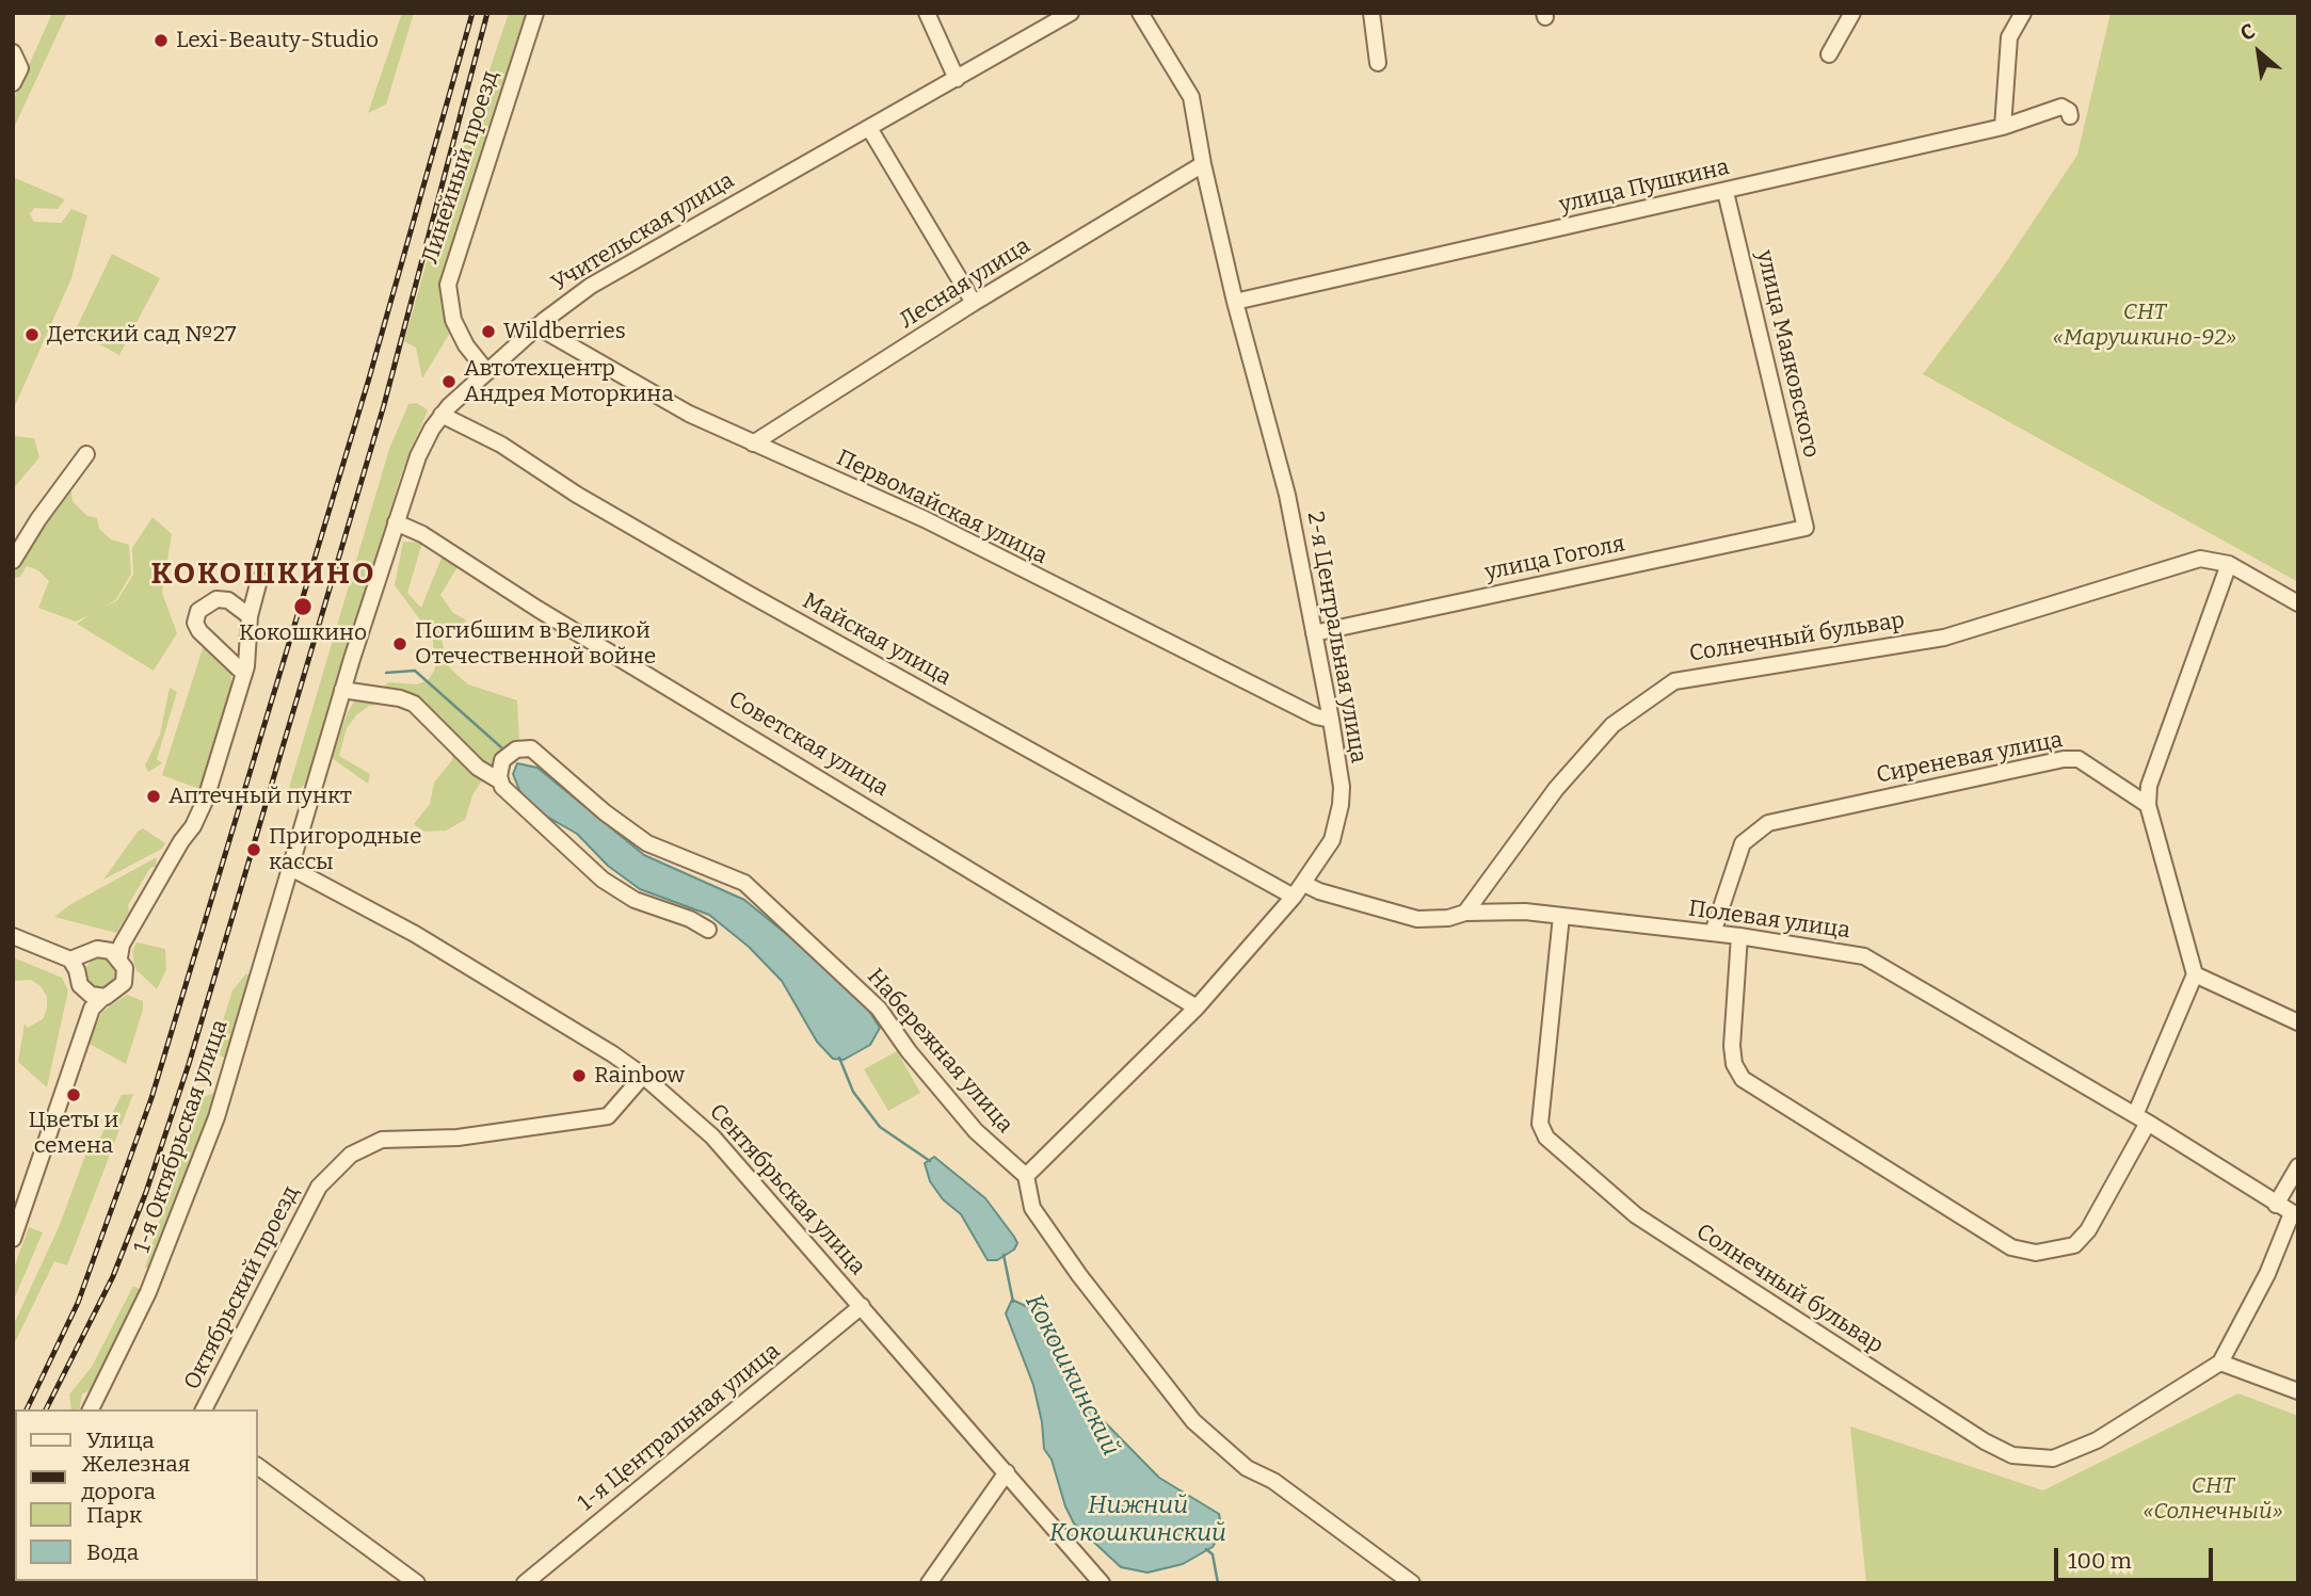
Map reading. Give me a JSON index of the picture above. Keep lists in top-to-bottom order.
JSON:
{
  "streets": {
    "street": [
      "Линейный проезд",
      "улица Пушкина",
      "Учительская улица",
      "Лесная улица",
      "улица Маяковского",
      "Первомайская улица",
      "улица Гоголя",
      "2-я Центральная улица",
      "Солнечный бульвар",
      "Майская улица",
      "Советская улица",
      "Сиреневая улица",
      "Полевая улица",
      "Набережная улица",
      "1-я Октябрьская улица",
      "Сентябрьская улица",
      "Октябрьский проезд",
      "1-я Центральная улица"
    ]
  },
  "crossings": [
    ["Линейный проезд", "Учительская улица"],
    ["улица Пушкина", "улица Маяковского"],
    ["улица Пушкина", "2-я Центральная улица"],
    ["Учительская улица", "Первомайская улица"],
    ["Учительская улица", "Майская улица"],
    ["Учительская улица", "Советская улица"],
    ["Учительская улица", "1-я Октябрьская улица"],
    ["Учительская улица", "Сентябрьская улица"],
    ["Лесная улица", "Первомайская улица"],
    ["Лесная улица", "2-я Центральная улица"],
    ["улица Маяковского", "улица Гоголя"],
    ["Первомайская улица", "2-я Центральная улица"],
    ["улица Гоголя", "2-я Центральная улица"],
    ["2-я Центральная улица", "Майская улица"],
    ["2-я Центральная улица", "Советская улица"],
    ["2-я Центральная улица", "Полевая улица"],
    ["2-я Центральная улица", "Набережная улица"],
    ["Солнечный бульвар", "Полевая улица"],
    ["Сиреневая улица", "Полевая улица"],
    ["1-я Октябрьская улица", "Сентябрьская улица"],
    ["Сентябрьская улица", "Октябрьский проезд"],
    ["Сентябрьская улица", "1-я Центральная улица"]
  ],
  "districts": ["КОКОШКИНО"],
  "water": ["Кокошкинский", "Нижний Кокошкинский"],
  "parks": ["СНТ «Марушкино-92»", "СНТ «Солнечный»"],
  "places": [
    "Lexi-Beauty-Studio",
    "Wildberries",
    "Детский сад №27",
    "Автотехцентр Андрея Моторкина",
    "Кокошкино",
    "Погибшим в Великой Отечественной войне",
    "Аптечный пункт",
    "Пригородные кассы",
    "Rainbow",
    "Цветы и семена"
  ],
  "legend": [
    "Улица",
    "Железная дорога",
    "Парк",
    "Вода"
  ],
  "scale_bar": "100 m",
  "north": "top left"
}
